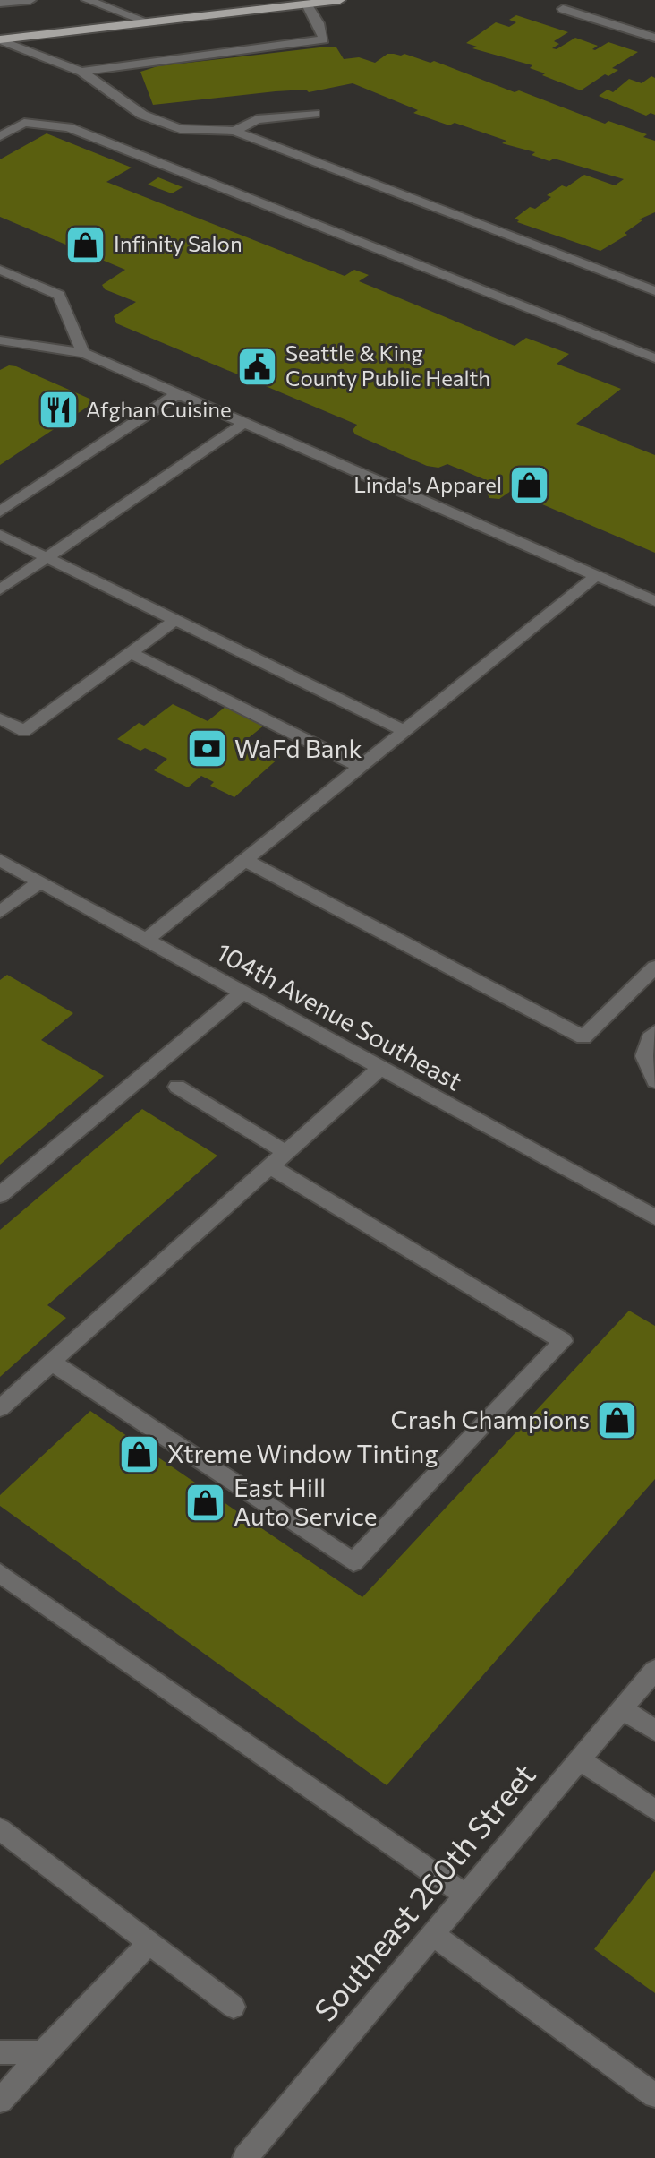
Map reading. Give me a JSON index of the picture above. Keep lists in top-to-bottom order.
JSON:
{
  "streets": {
    "street": ["104th Avenue Southeast", "Southeast 260th Street"]
  },
  "places": {
    "shop": [
      "Infinity Salon",
      "Linda's Apparel",
      "Crash Champions",
      "Xtreme Window Tinting",
      "East Hill Auto Service"
    ],
    "public building": ["Seattle & King County Public Health"],
    "restaurant": ["Afghan Cuisine"],
    "bank": ["WaFd Bank"]
  }
}
